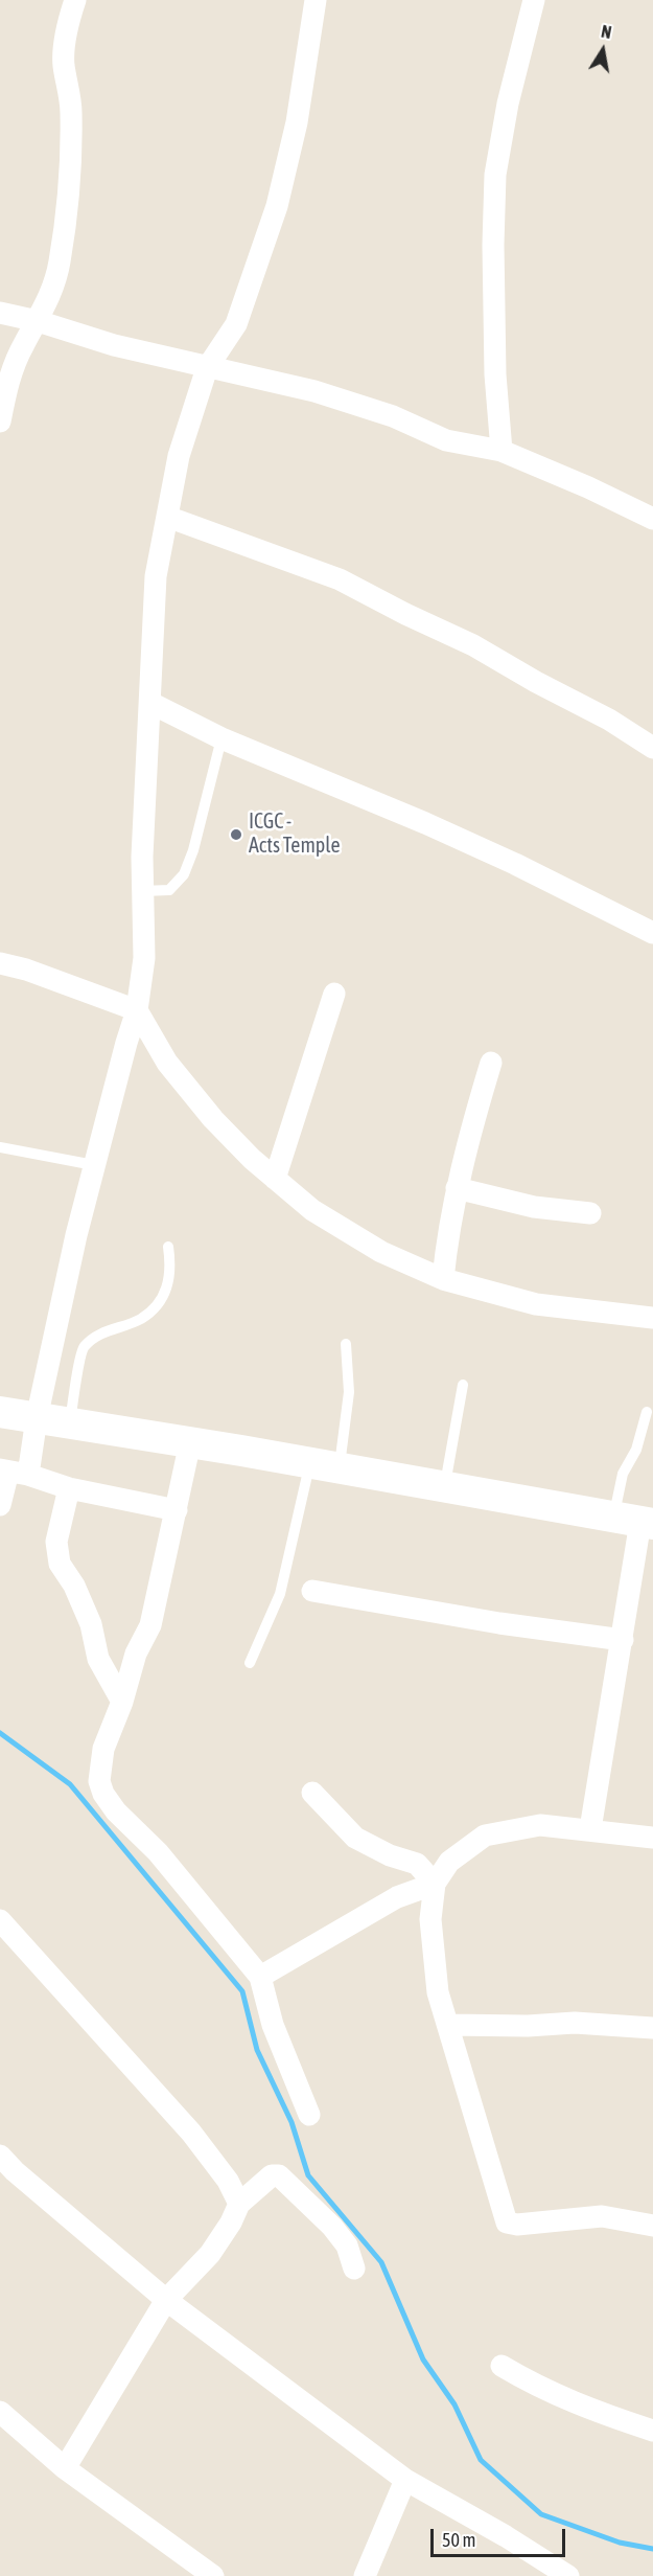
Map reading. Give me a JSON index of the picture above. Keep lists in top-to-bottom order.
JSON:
{
  "places": ["ICGC - Acts Temple"],
  "scale_bar": "50 m",
  "north": "top"
}
